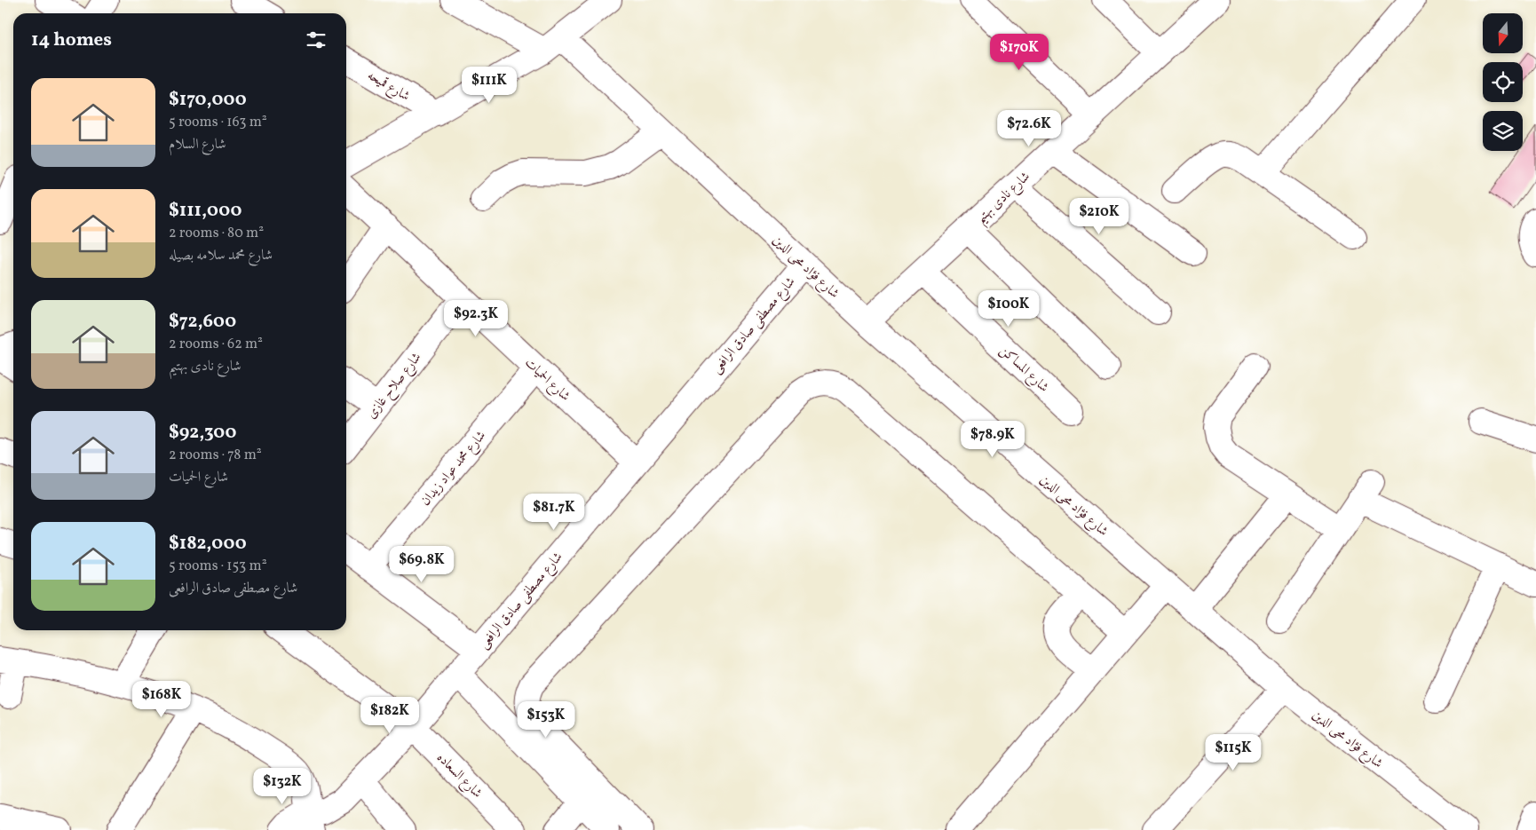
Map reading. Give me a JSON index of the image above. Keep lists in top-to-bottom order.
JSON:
{
  "streets": {
    "street": [
      "شارع قميحه",
      "شارع نادى بهتيم",
      "شارع فؤاد محى الدين",
      "شارع مصطفى صادق الرافعى",
      "شارع المساكن",
      "شارع الحميات",
      "شارع صلاح غازى",
      "شارع محمد عواد زيدان",
      "شارع السعاده"
    ]
  },
  "crossings": [
    ["شارع نادى بهتيم", "شارع فؤاد محى الدين"],
    ["شارع نادى بهتيم", "شارع المساكن"],
    ["شارع فؤاد محى الدين", "شارع مصطفى صادق الرافعى"],
    ["شارع مصطفى صادق الرافعى", "شارع الحميات"],
    ["شارع مصطفى صادق الرافعى", "شارع السعاده"],
    ["شارع الحميات", "شارع صلاح غازى"],
    ["شارع الحميات", "شارع محمد عواد زيدان"]
  ],
  "north": "bottom",
  "page": {
    "heading": "14 homes",
    "price": [
      "$170K",
      "$111K",
      "$72.6K",
      "$210K",
      "$100K",
      "$92.3K",
      "$78.9K",
      "$81.7K",
      "$69.8K",
      "$168K",
      "$182K",
      "$153K",
      "$115K",
      "$132K"
    ],
    "list": [
      {
        "name": "$170,000",
        "note": "5 rooms · 163 m² · شارع السلام"
      },
      {
        "name": "$111,000",
        "note": "2 rooms · 80 m² · شارع محمد سلامه بصيله"
      },
      {
        "name": "$72,600",
        "note": "2 rooms · 62 m² · شارع نادى بهتيم"
      },
      {
        "name": "$92,300",
        "note": "2 rooms · 78 m² · شارع الحميات"
      },
      {
        "name": "$182,000",
        "note": "5 rooms · 153 m² · شارع مصطفى صادق الرافعى"
      }
    ]
  }
}
